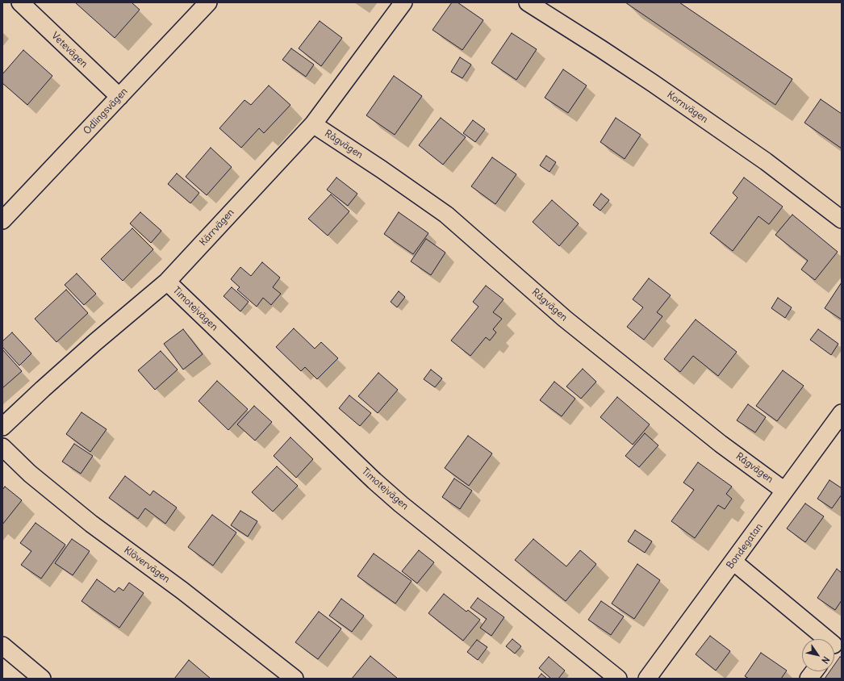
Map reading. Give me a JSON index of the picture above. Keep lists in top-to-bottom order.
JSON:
{
  "streets": {
    "street": [
      "Vetevägen",
      "Kornvägen",
      "Odlingsvägen",
      "Rågvägen",
      "Kärrvägen",
      "Timotejvägen",
      "Bondegatan",
      "Klövervägen"
    ]
  },
  "crossings": [
    ["Vetevägen", "Odlingsvägen"],
    ["Rågvägen", "Kärrvägen"],
    ["Rågvägen", "Bondegatan"],
    ["Kärrvägen", "Timotejvägen"]
  ],
  "north": "bottom right"
}
